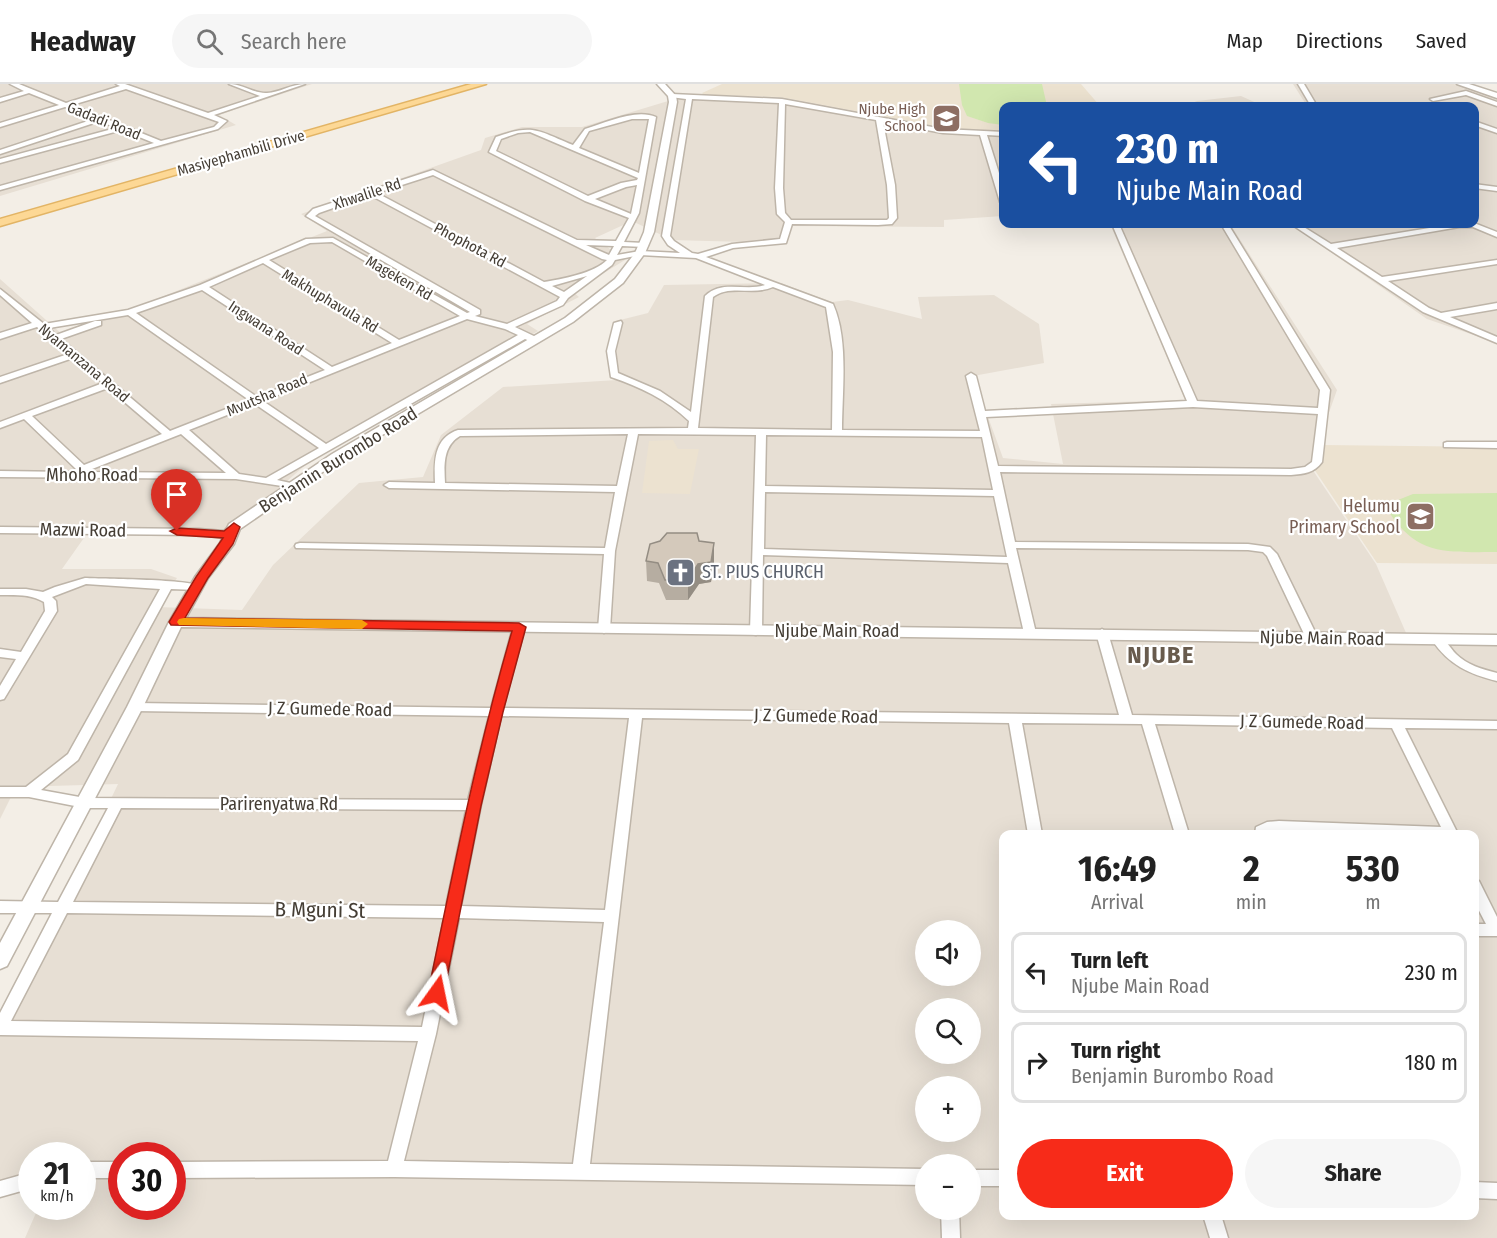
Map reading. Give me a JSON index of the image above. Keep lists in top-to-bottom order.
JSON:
{
  "streets": {
    "main road": ["Masiyephambili Drive"],
    "street": [
      "Gadadi Road",
      "Xhwalile Rd",
      "Phophota Rd",
      "Mageken Rd",
      "Makhuphavula Rd",
      "Ingwana Road",
      "Nyamanzana Road",
      "Mvutsha Road",
      "Benjamin Burombo Road",
      "Mhoho Road",
      "Mazwi Road",
      "Njube Main Road",
      "J Z Gumede Road",
      "Parirenyatwa Rd",
      "B Mguni St"
    ]
  },
  "crossings": [
    ["Xhwalile Rd", "Phophota Rd"],
    ["Xhwalile Rd", "Mageken Rd"],
    ["Xhwalile Rd", "Mvutsha Road"],
    ["Mageken Rd", "Makhuphavula Rd"],
    ["Mageken Rd", "Ingwana Road"],
    ["Mageken Rd", "Mvutsha Road"],
    ["Mageken Rd", "Benjamin Burombo Road"],
    ["Makhuphavula Rd", "Mvutsha Road"],
    ["Ingwana Road", "Mvutsha Road"],
    ["Nyamanzana Road", "Mvutsha Road"],
    ["Mvutsha Road", "Mhoho Road"],
    ["Benjamin Burombo Road", "Mhoho Road"],
    ["Benjamin Burombo Road", "Mazwi Road"],
    ["Benjamin Burombo Road", "Njube Main Road"],
    ["Benjamin Burombo Road", "J Z Gumede Road"],
    ["Benjamin Burombo Road", "Parirenyatwa Rd"],
    ["Benjamin Burombo Road", "B Mguni St"]
  ],
  "districts": ["NJUBE"],
  "places": {
    "school or university": ["Njube High School", "Helumu Primary School"],
    "church": ["ST. PIUS CHURCH"]
  },
  "page": {
    "header": "Headway",
    "search": "Search here",
    "nav": ["Map", "Directions", "Saved"],
    "turn": ["230 m", "Njube Main Road"],
    "eta": [
      "16:49",
      "Arrival",
      "2",
      "min",
      "530",
      "m"
    ],
    "map_buttons": ["+", "−"],
    "list": [
      {
        "name": "Turn left",
        "note": "Njube Main Road",
        "value": "230 m"
      },
      {
        "name": "Turn right",
        "note": "Benjamin Burombo Road",
        "value": "180 m"
      }
    ],
    "buttons": ["Exit", "Share"],
    "speed": "21 km/h",
    "limit": "30"
  }
}
